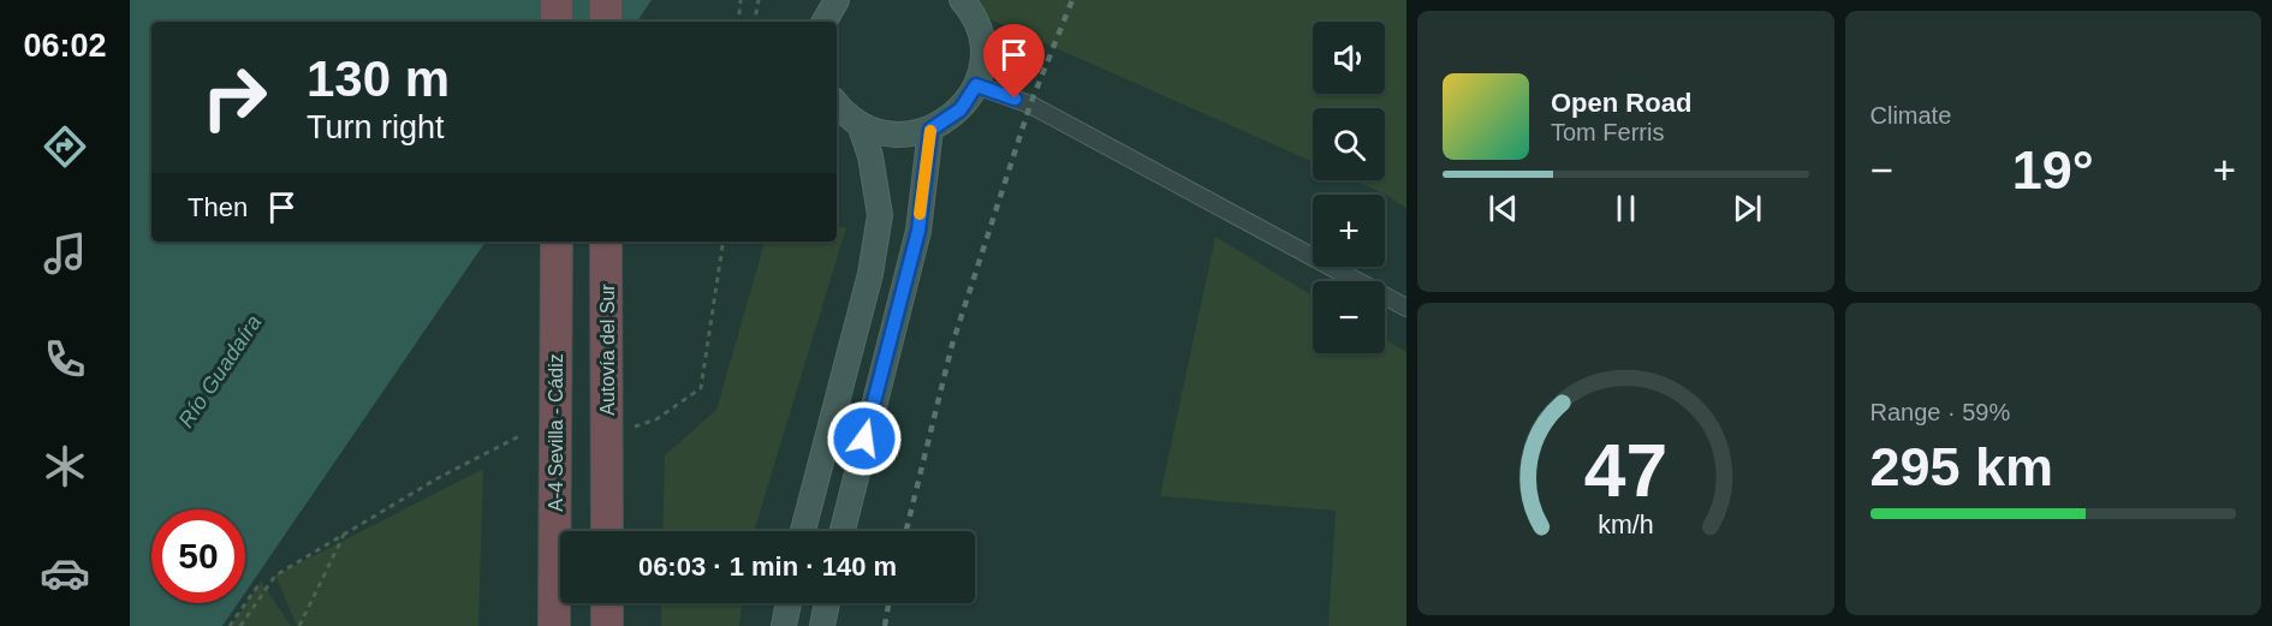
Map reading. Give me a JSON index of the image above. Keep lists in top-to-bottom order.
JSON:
{
  "streets": {
    "highway": ["Autovía del Sur", "A-4 Sevilla - Cádiz"]
  },
  "water": ["Río Guadaíra"],
  "page": {
    "tabs": "06:02",
    "tile": [
      "Climate",
      ["Range · 59%", "295 km"]
    ],
    "map_buttons": ["+", "−"],
    "turn": ["130 m", "Turn right"],
    "song": ["Open Road", "Tom Ferris"],
    "heat": ["−", "19°", "+"],
    "then": "Then",
    "limit": "50",
    "trip": "06:03 · 1 min · 140 m",
    "gauge": ["47", "km/h"]
  }
}
